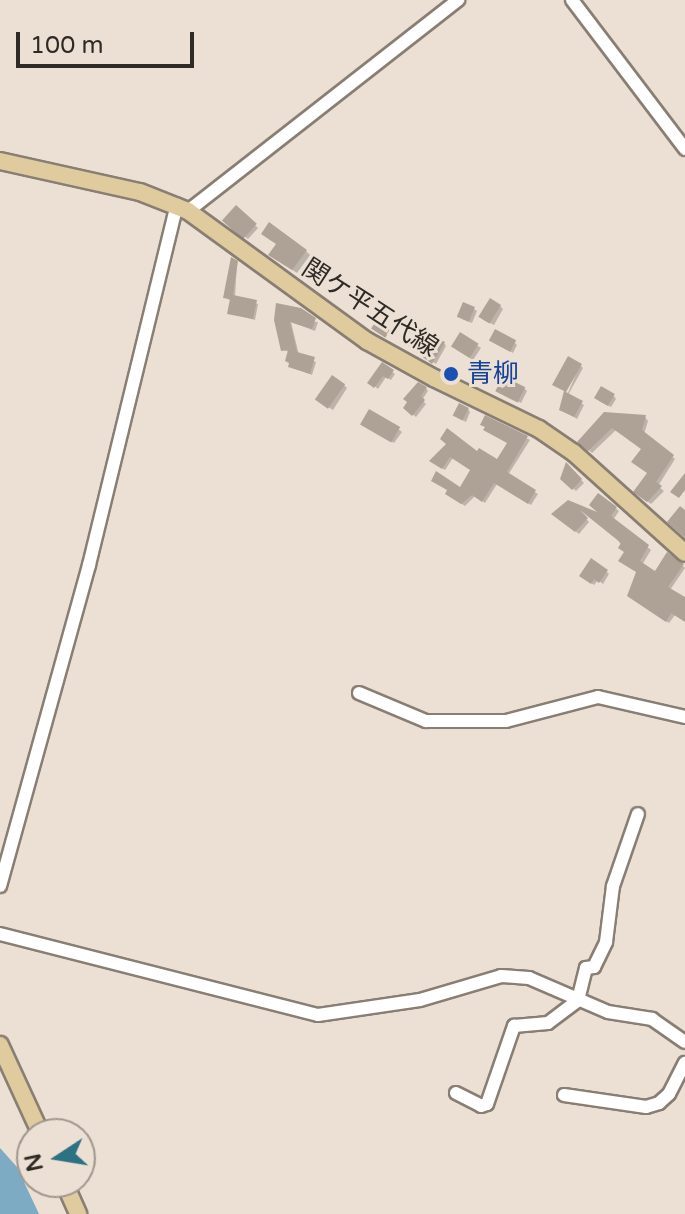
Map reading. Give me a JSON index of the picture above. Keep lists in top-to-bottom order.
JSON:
{
  "streets": {
    "main road": ["関ケ平五代線"]
  },
  "places": ["青柳"],
  "scale_bar": "100 m",
  "north": "left"
}
